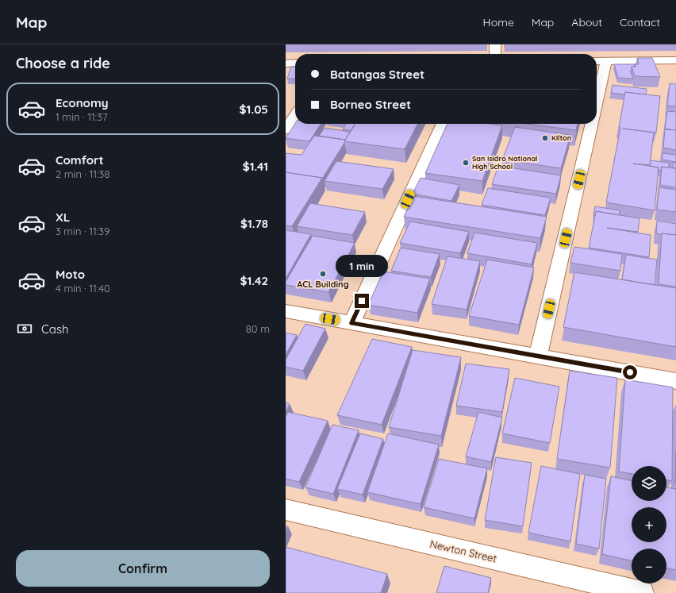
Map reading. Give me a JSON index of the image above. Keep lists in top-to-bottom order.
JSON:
{
  "streets": {
    "street": ["Newton Street"]
  },
  "places": ["Kilton", "San Isidro National High School", "ACL Building"],
  "page": {
    "header": "Map",
    "nav": [
      "Home",
      "Map",
      "About",
      "Contact"
    ],
    "heading": "Choose a ride",
    "banner": ["Batangas Street", "Borneo Street"],
    "list": [
      {
        "name": "Economy",
        "note": "1 min · 11:37",
        "value": "$1.05"
      },
      {
        "name": "Comfort",
        "note": "2 min · 11:38",
        "value": "$1.41"
      },
      {
        "name": "XL",
        "note": "3 min · 11:39",
        "value": "$1.78"
      },
      {
        "name": "Moto",
        "note": "4 min · 11:40",
        "value": "$1.42"
      }
    ],
    "bubble": "1 min",
    "pay": ["Cash", "80 m"],
    "map_buttons": ["+", "−"],
    "buttons": "Confirm"
  }
}
